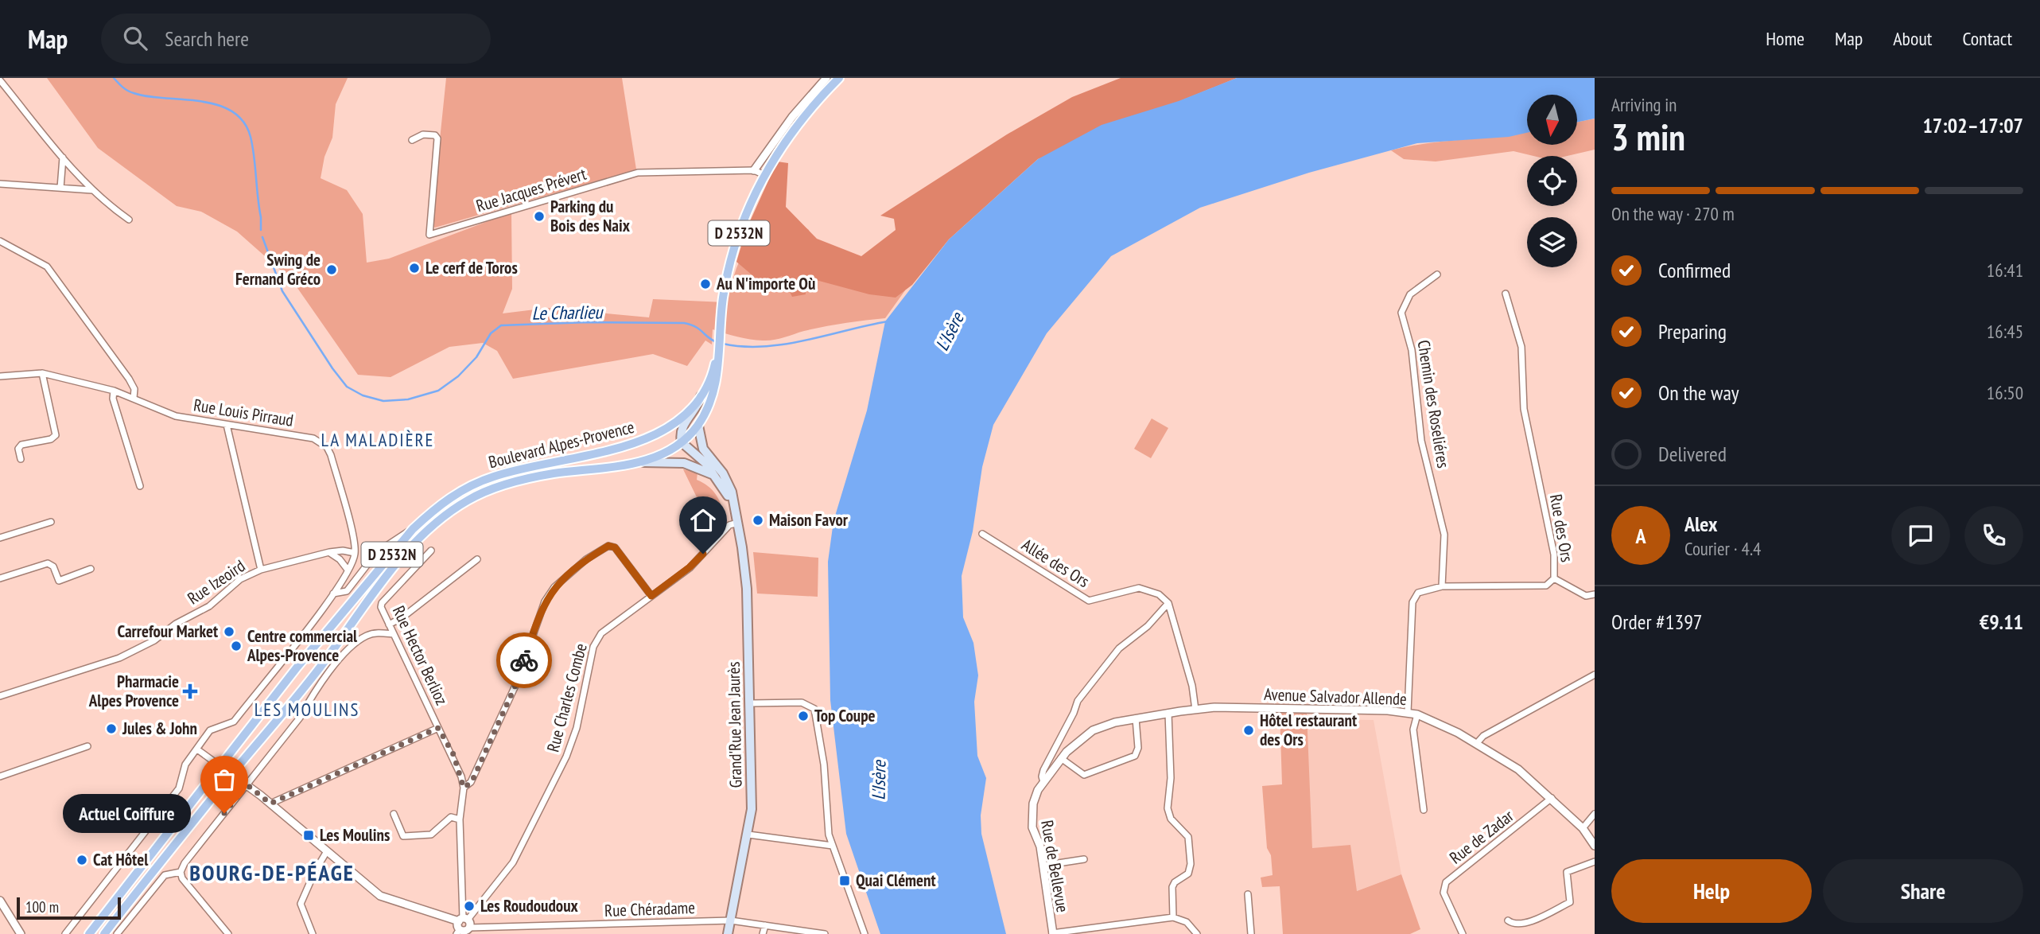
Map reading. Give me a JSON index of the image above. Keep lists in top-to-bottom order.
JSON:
{
  "streets": {
    "main road": ["D 2532N", "Boulevard Alpes-Provence", "Grand'Rue Jean Jaurès"],
    "street": [
      "Rue Jacques Prévert",
      "Chemin des Roseliéres",
      "Rue Louis Pirraud",
      "Rue des Ors",
      "Allée des Ors",
      "Rue Izeoird",
      "Rue Hector Berlioz",
      "Avenue Salvador Allende",
      "Rue Charles Combe",
      "Rue de Zadar",
      "Rue de Bellevue",
      "Rue Chéradame"
    ]
  },
  "crossings": [
    ["Rue Jacques Prévert", "D 2532N"],
    ["D 2532N", "Boulevard Alpes-Provence"],
    ["Chemin des Roseliéres", "Rue des Ors"],
    ["Rue Louis Pirraud", "Rue Izeoird"],
    ["Rue des Ors", "Avenue Salvador Allende"],
    ["Rue Hector Berlioz", "Rue Charles Combe"],
    ["Rue Hector Berlioz", "Rue Chéradame"],
    ["Avenue Salvador Allende", "Rue de Zadar"],
    ["Avenue Salvador Allende", "Rue de Bellevue"],
    ["Rue Charles Combe", "Grand'Rue Jean Jaurès"],
    ["Rue Charles Combe", "Rue Chéradame"],
    ["Grand'Rue Jean Jaurès", "Rue Chéradame"]
  ],
  "districts": ["LA MALADIÈRE", "LES MOULINS", "BOURG-DE-PÉAGE"],
  "water": ["Le Charlieu", "L'Isère"],
  "places": {
    "other": [
      "Parking du Bois des Naix",
      "Le cerf de Toros",
      "Swing de Fernand Gréco",
      "Au N'importe Où",
      "Maison Favor",
      "Carrefour Market",
      "Centre commercial Alpes-Provence",
      "Top Coupe",
      "Jules & John",
      "Hôtel restaurant des Ors",
      "Actuel Coiffure",
      "Cat Hôtel",
      "Les Roudoudoux"
    ],
    "health": ["Pharmacie Alpes Provence"],
    "transit": ["Les Moulins", "Quai Clément"]
  },
  "scale_bar": "100 m",
  "north": "bottom",
  "page": {
    "header": "Map",
    "search": "Search here",
    "nav": [
      "Home",
      "Map",
      "About",
      "Contact"
    ],
    "heading": ["3 min", "Arriving in", "17:02–17:07"],
    "panel": [
      "Alex",
      "Courier · 4.4",
      "Order #1397",
      "€9.11"
    ],
    "bar": "On the way · 270 m",
    "list": [
      ["Confirmed", "16:41"],
      ["Preparing", "16:45"],
      ["On the way", "16:50"],
      "Delivered"
    ],
    "round": "A",
    "bubble": "Actuel Coiffure",
    "buttons": ["Help", "Share"],
    "scale": "100 m"
  }
}
